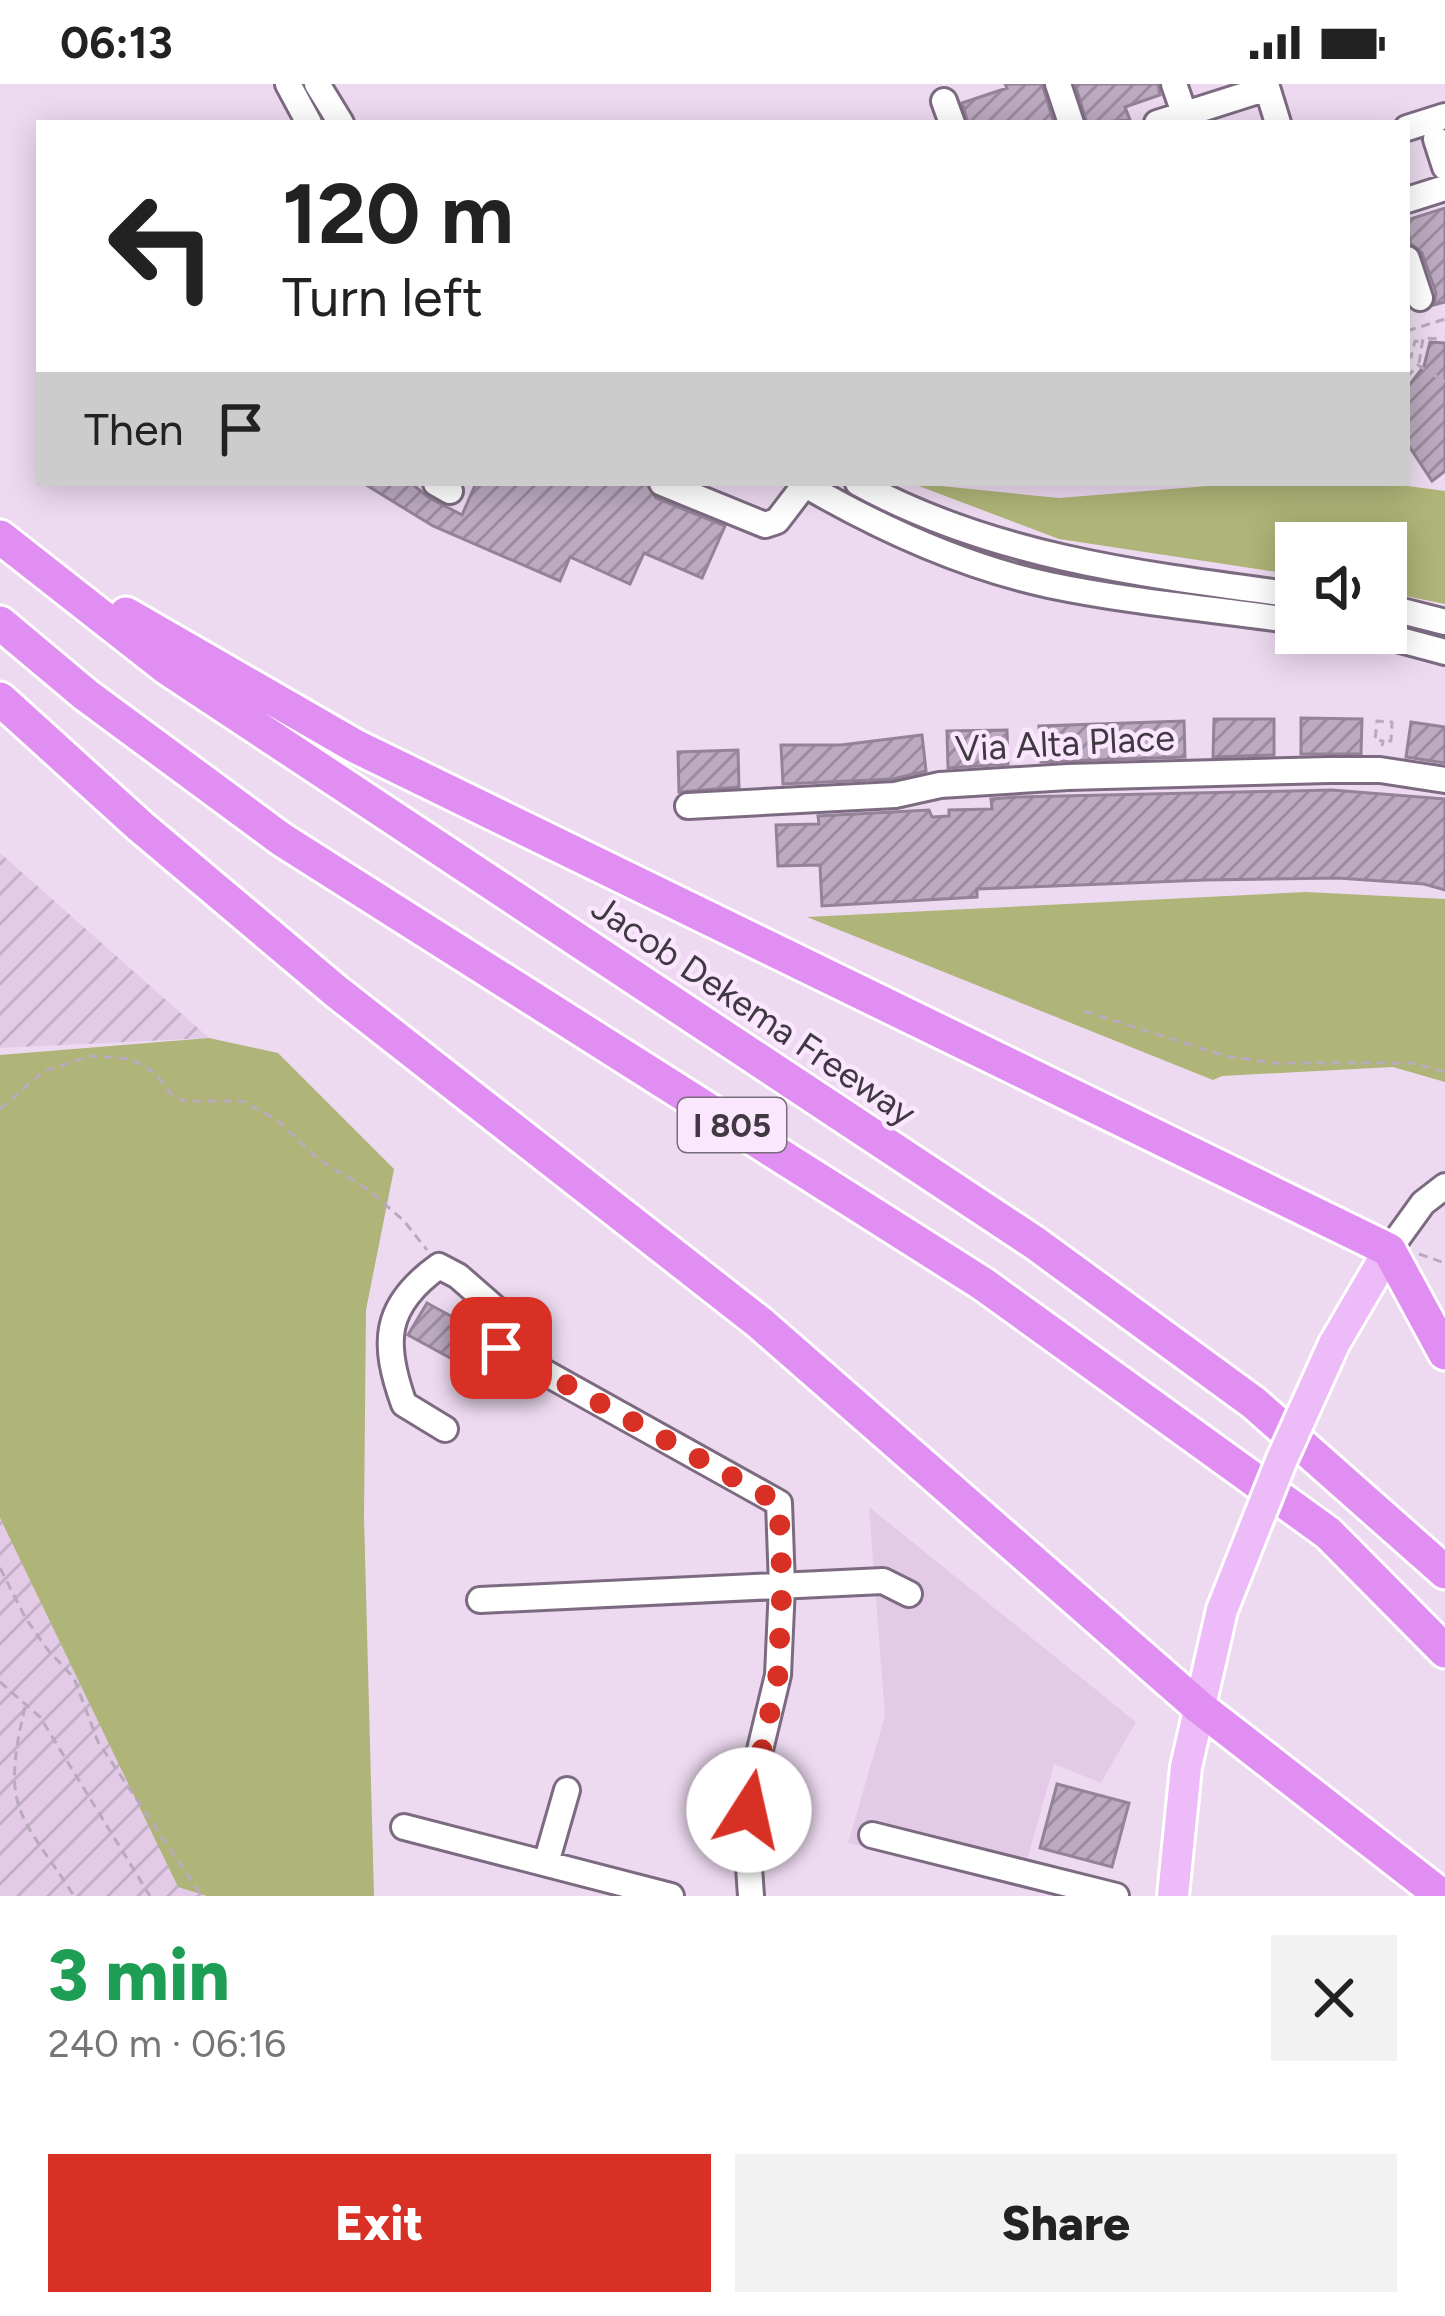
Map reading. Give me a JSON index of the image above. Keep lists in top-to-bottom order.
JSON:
{
  "streets": {
    "highway": ["Jacob Dekema Freeway", "I 805"],
    "street": ["Via Alta Place"]
  },
  "page": {
    "status": "06:13",
    "turn": ["120 m", "Turn left"],
    "then": "Then",
    "heading": ["3 min", "240 m · 06:16"],
    "buttons": ["Exit", "Share"]
  }
}
